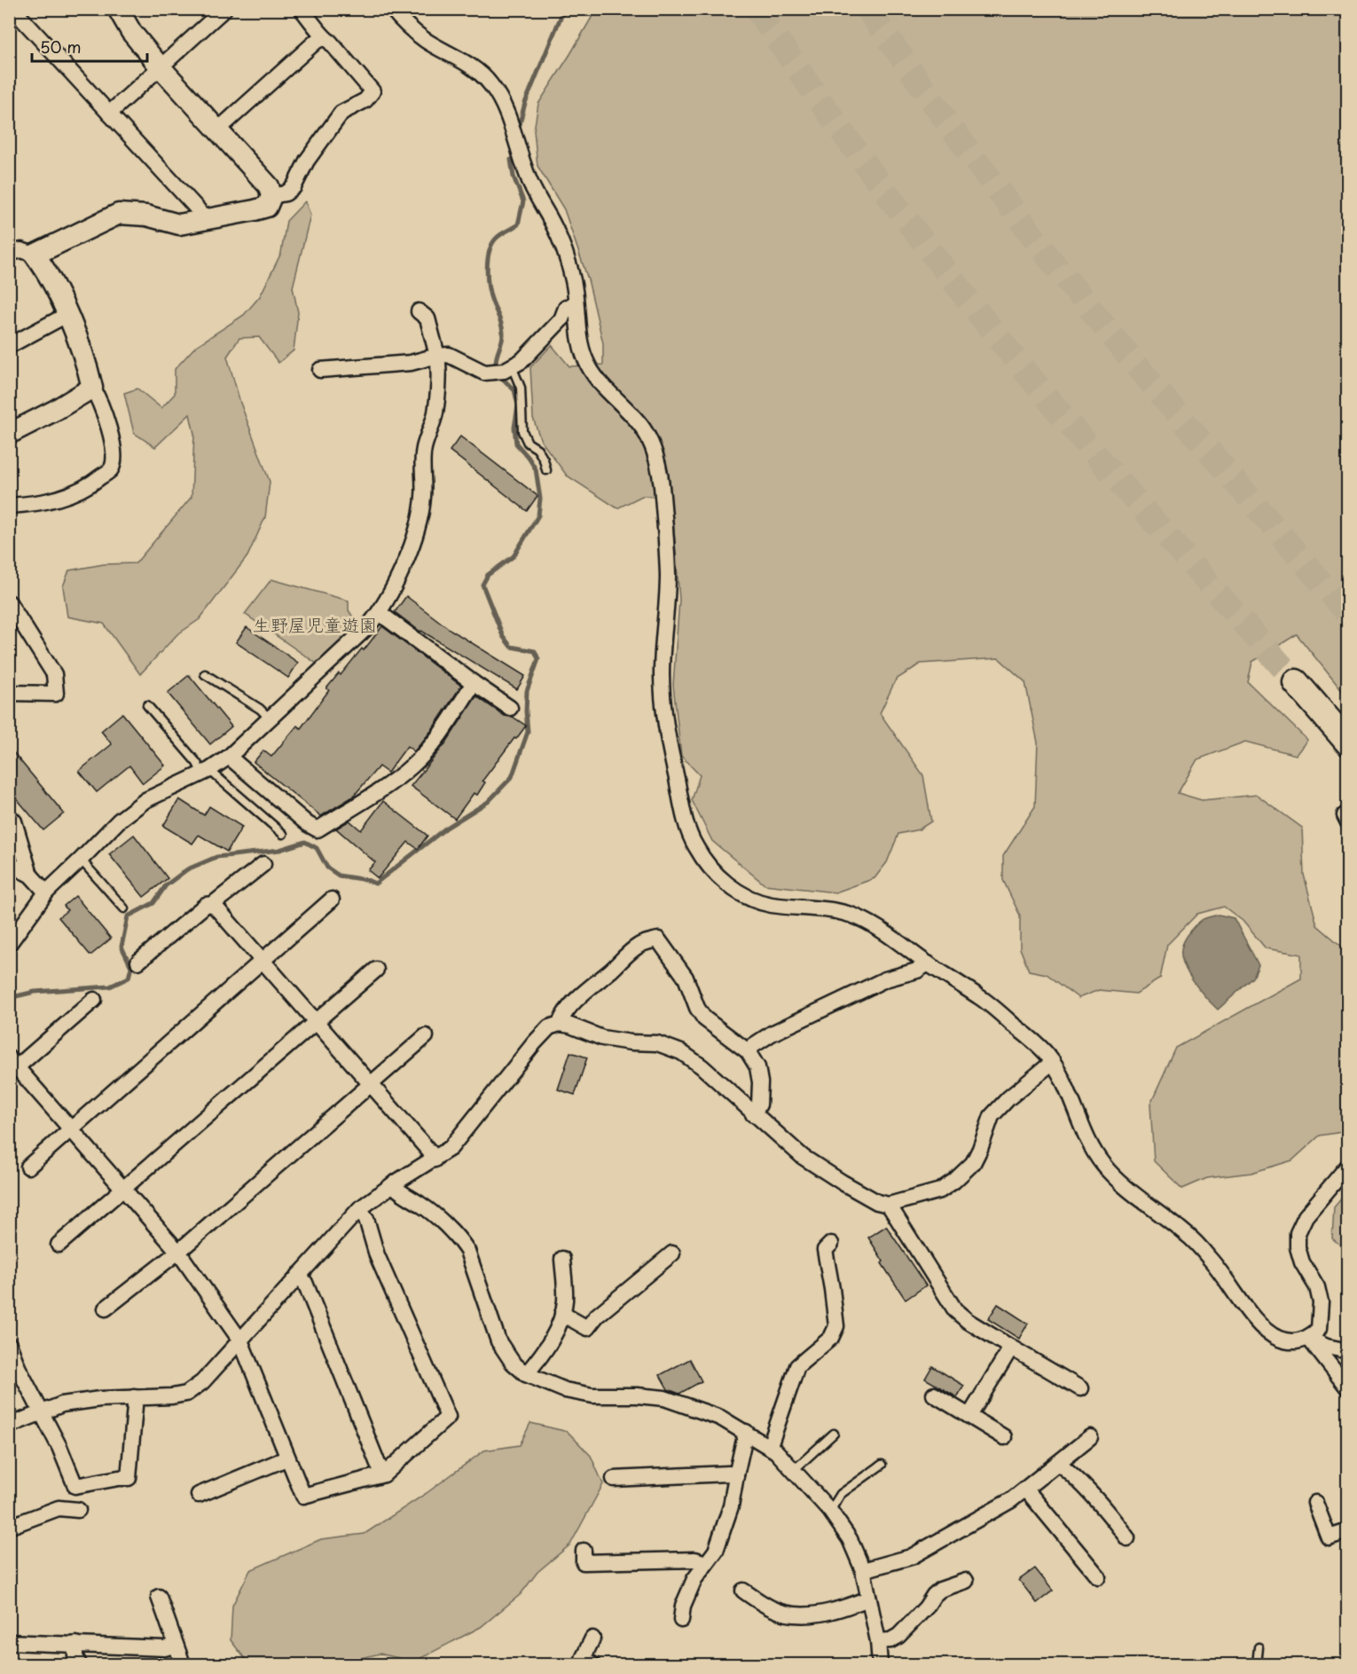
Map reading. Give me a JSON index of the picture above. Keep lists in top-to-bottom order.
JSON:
{
  "parks": ["生野屋児童遊園"],
  "scale_bar": "50 m"
}
